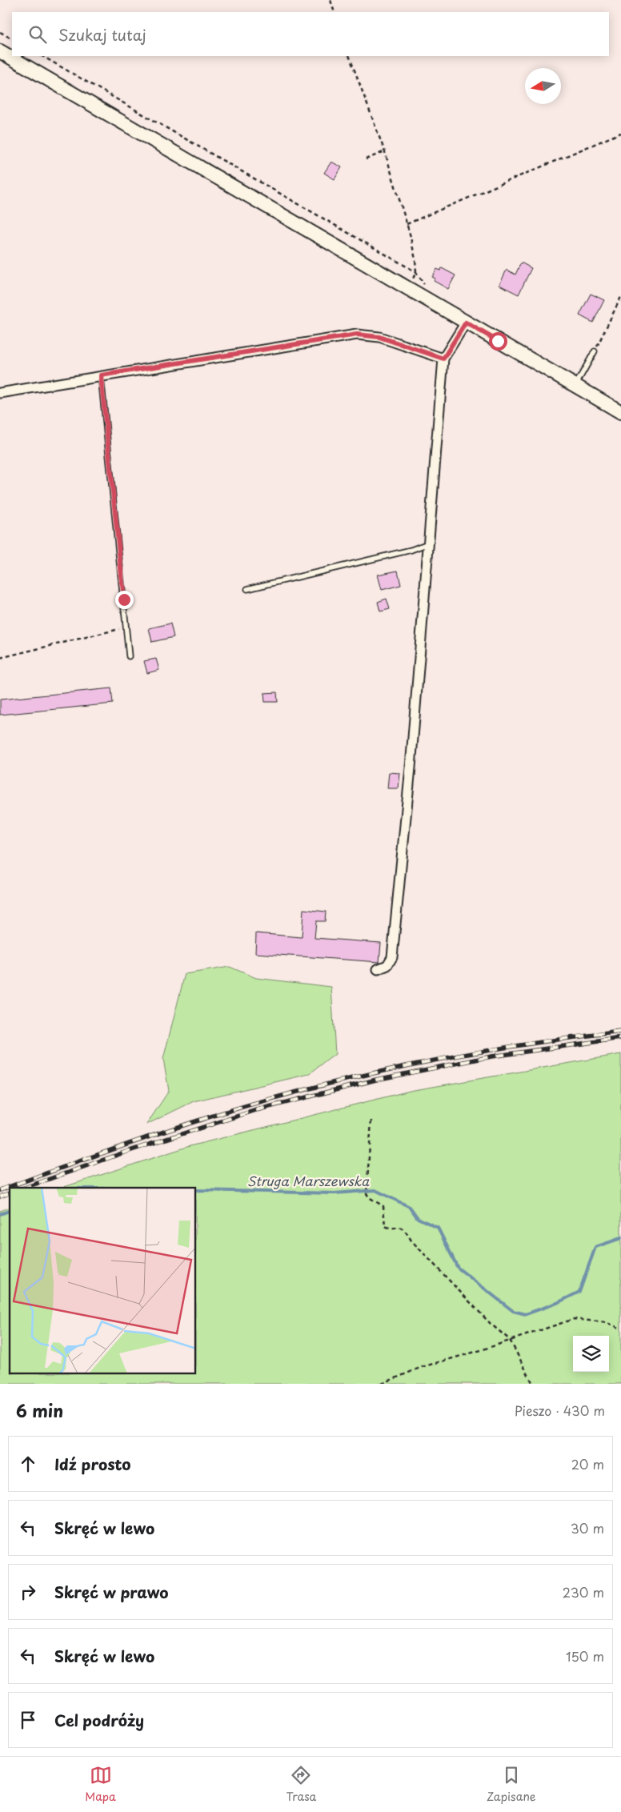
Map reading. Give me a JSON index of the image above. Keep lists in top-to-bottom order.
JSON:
{
  "water": ["Struga Marszewska"],
  "north": "left",
  "page": {
    "search": "Szukaj tutaj",
    "heading": ["6 min", "Pieszo · 430 m"],
    "list": [
      ["Idź prosto", "20 m"],
      ["Skręć w lewo", "30 m"],
      ["Skręć w prawo", "230 m"],
      ["Skręć w lewo", "150 m"],
      "Cel podróży"
    ],
    "nav": ["Mapa", "Trasa", "Zapisane"]
  }
}
